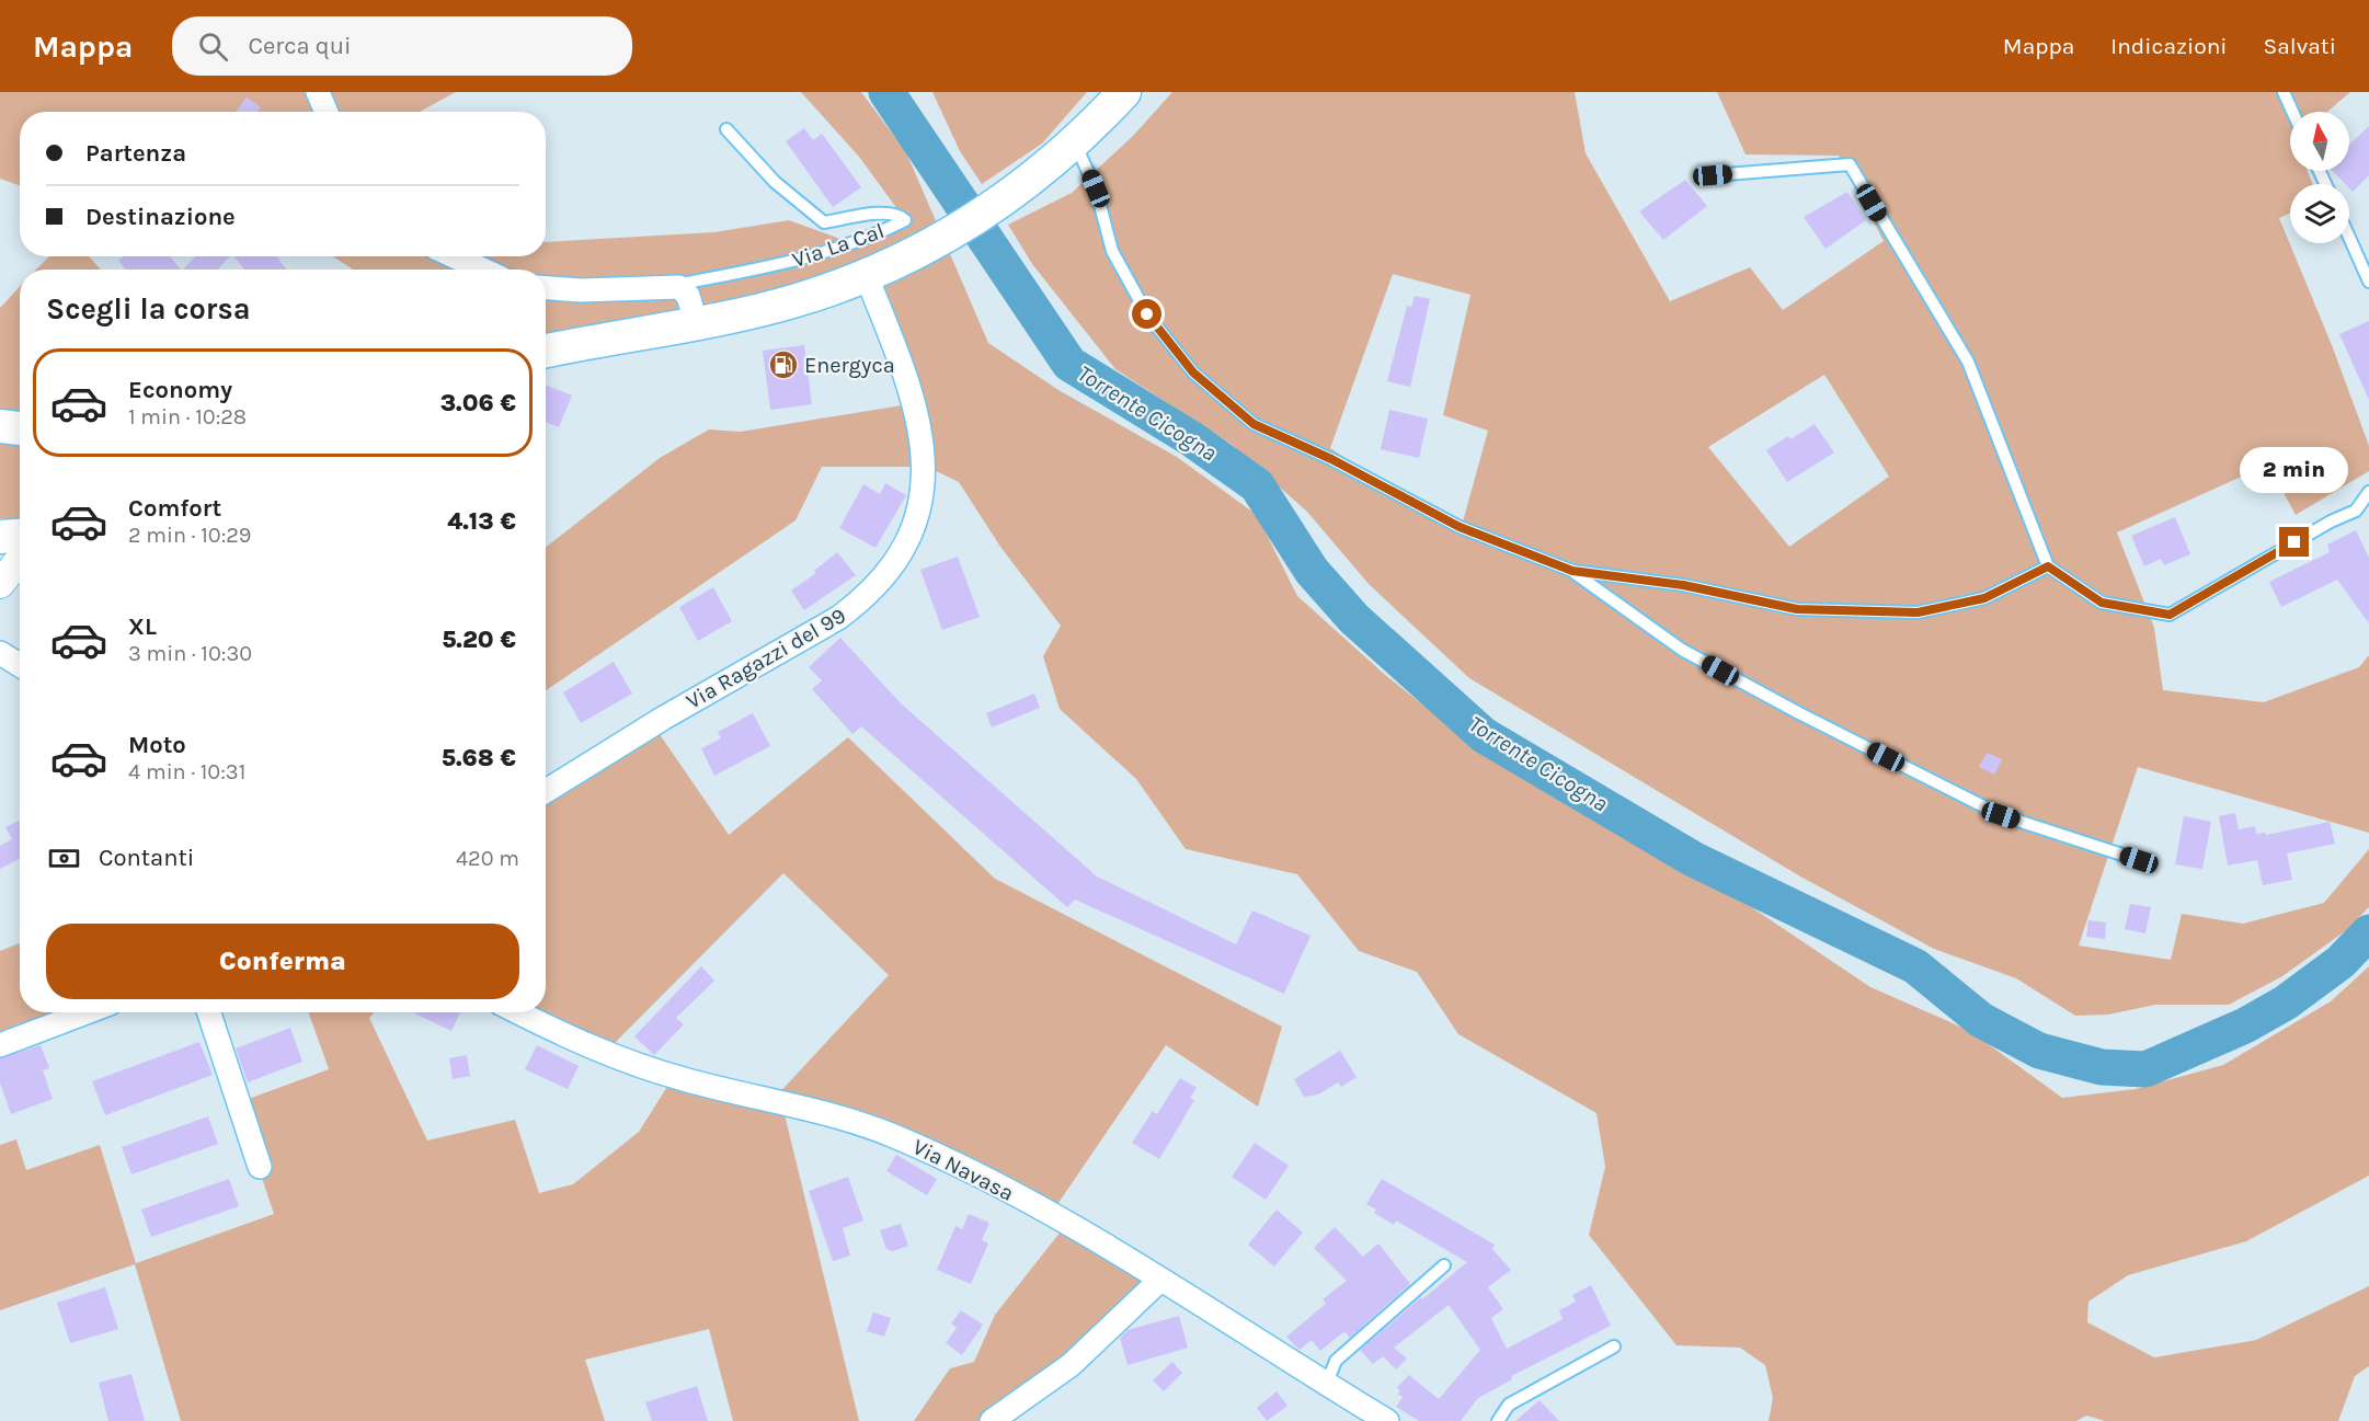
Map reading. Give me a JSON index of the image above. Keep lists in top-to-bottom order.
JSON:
{
  "streets": {
    "street": ["Via Ragazzi del 99", "Via Navasa"],
    "lane": ["Via La Cal"]
  },
  "water": ["Torrente Cicogna"],
  "places": {
    "fuel station": ["Energyca"]
  },
  "north": "top",
  "page": {
    "header": "Mappa",
    "search": "Cerca qui",
    "nav": ["Mappa", "Indicazioni", "Salvati"],
    "banner": ["Partenza", "Destinazione"],
    "heading": "Scegli la corsa",
    "list": [
      {
        "name": "Economy",
        "note": "1 min · 10:28",
        "value": "3.06 €"
      },
      {
        "name": "Comfort",
        "note": "2 min · 10:29",
        "value": "4.13 €"
      },
      {
        "name": "XL",
        "note": "3 min · 10:30",
        "value": "5.20 €"
      },
      {
        "name": "Moto",
        "note": "4 min · 10:31",
        "value": "5.68 €"
      }
    ],
    "bubble": "2 min",
    "pay": ["Contanti", "420 m"],
    "buttons": "Conferma"
  }
}
